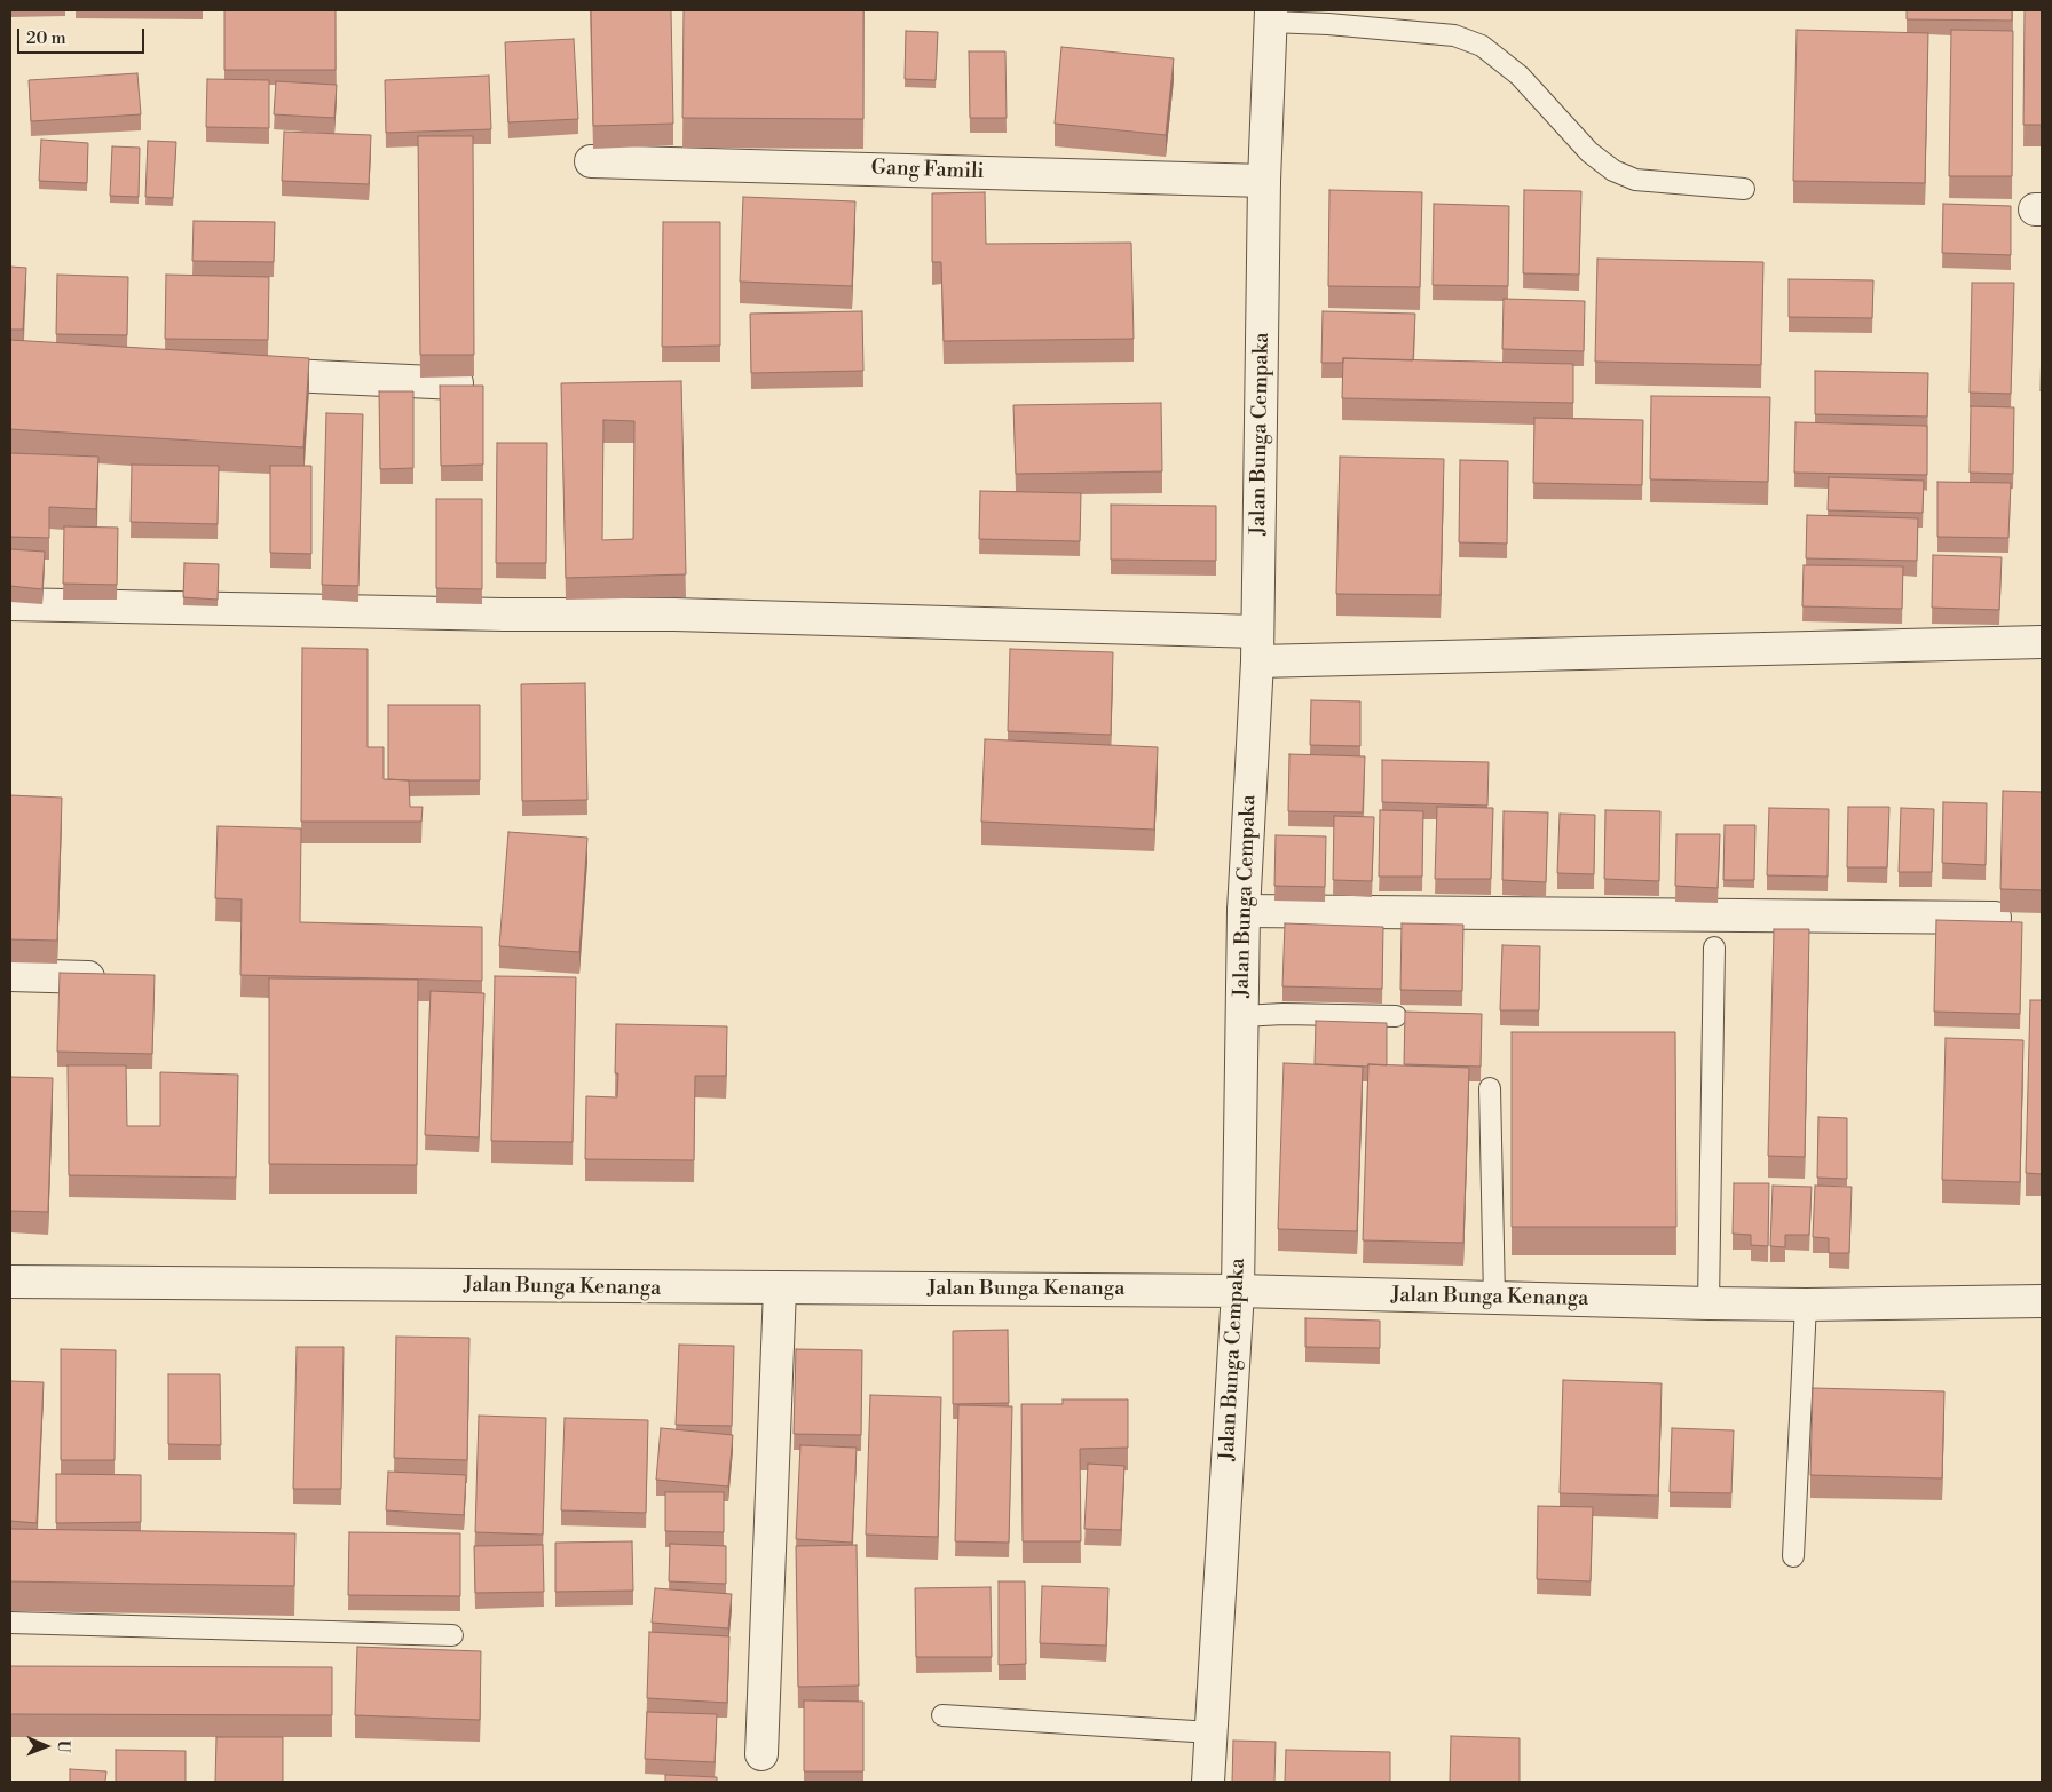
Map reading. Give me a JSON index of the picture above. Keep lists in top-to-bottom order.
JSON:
{
  "streets": {
    "street": ["Gang Famili", "Jalan Bunga Cempaka", "Jalan Bunga Kenanga"]
  },
  "crossings": [
    ["Gang Famili", "Jalan Bunga Cempaka"],
    ["Jalan Bunga Cempaka", "Jalan Bunga Kenanga"]
  ],
  "scale_bar": "20 m",
  "north": "right"
}
